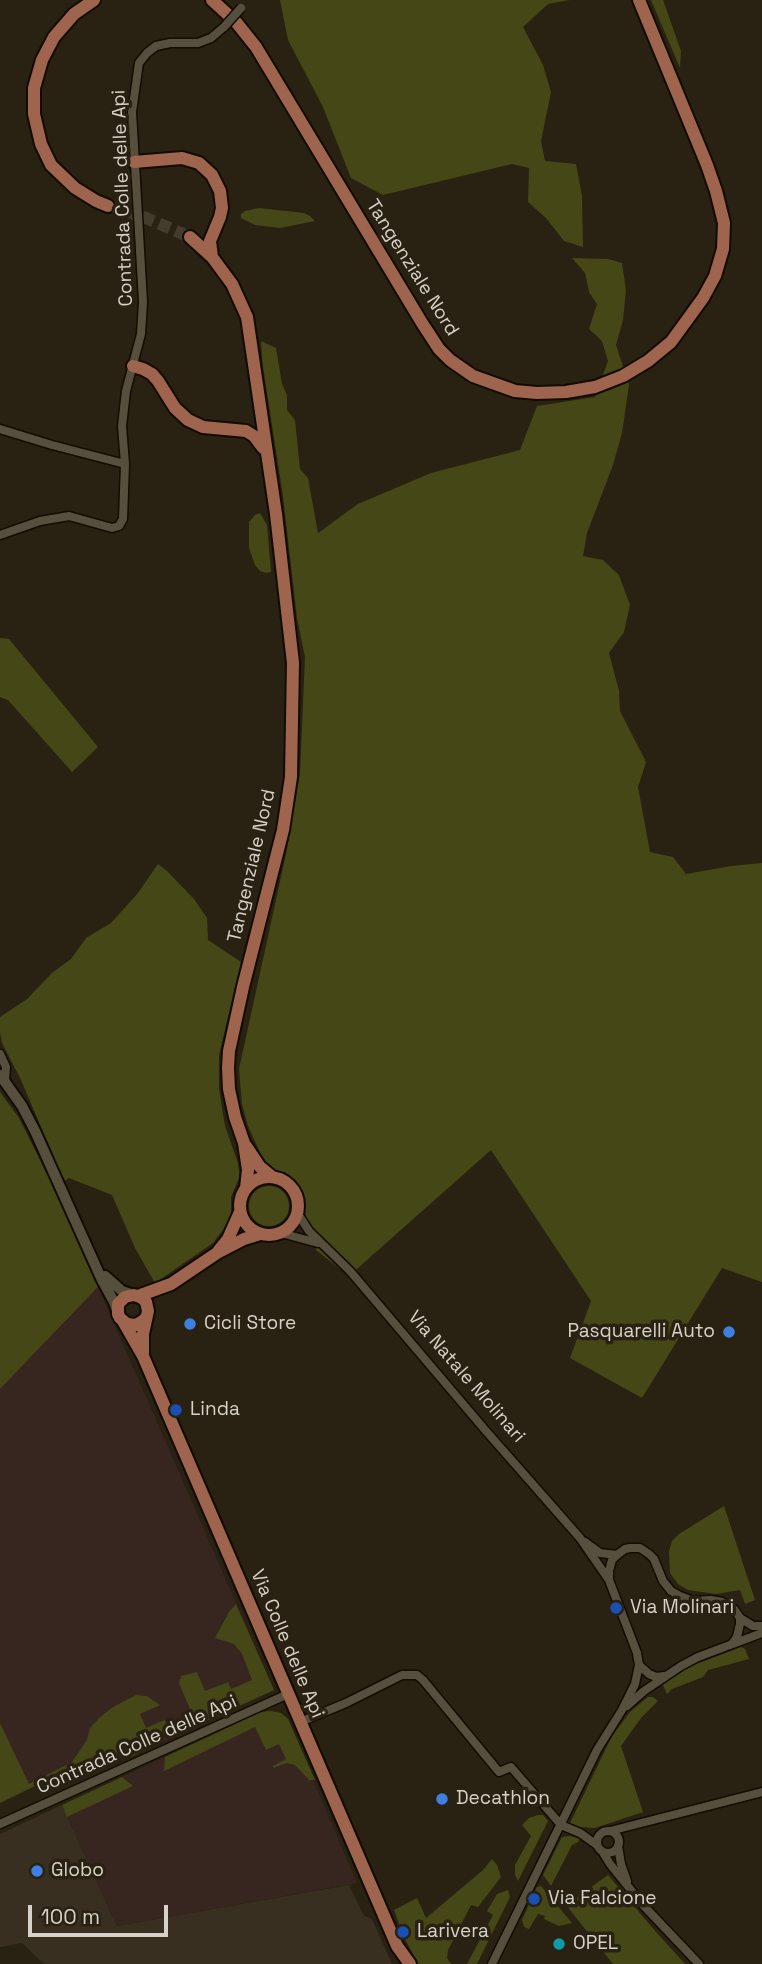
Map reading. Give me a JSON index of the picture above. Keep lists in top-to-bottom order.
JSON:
{
  "streets": {
    "main road": ["Tangenziale Nord", "Via Colle delle Api"],
    "street": ["Contrada Colle delle Api", "Via Natale Molinari"]
  },
  "crossings": [
    ["Contrada Colle delle Api", "Via Colle delle Api"],
    ["Tangenziale Nord", "Via Natale Molinari"]
  ],
  "places": [
    "Cicli Store",
    "Pasquarelli Auto",
    "Linda",
    "Via Molinari",
    "Decathlon",
    "Globo",
    "Via Falcione",
    "Larivera",
    "OPEL"
  ],
  "scale_bar": "100 m"
}
